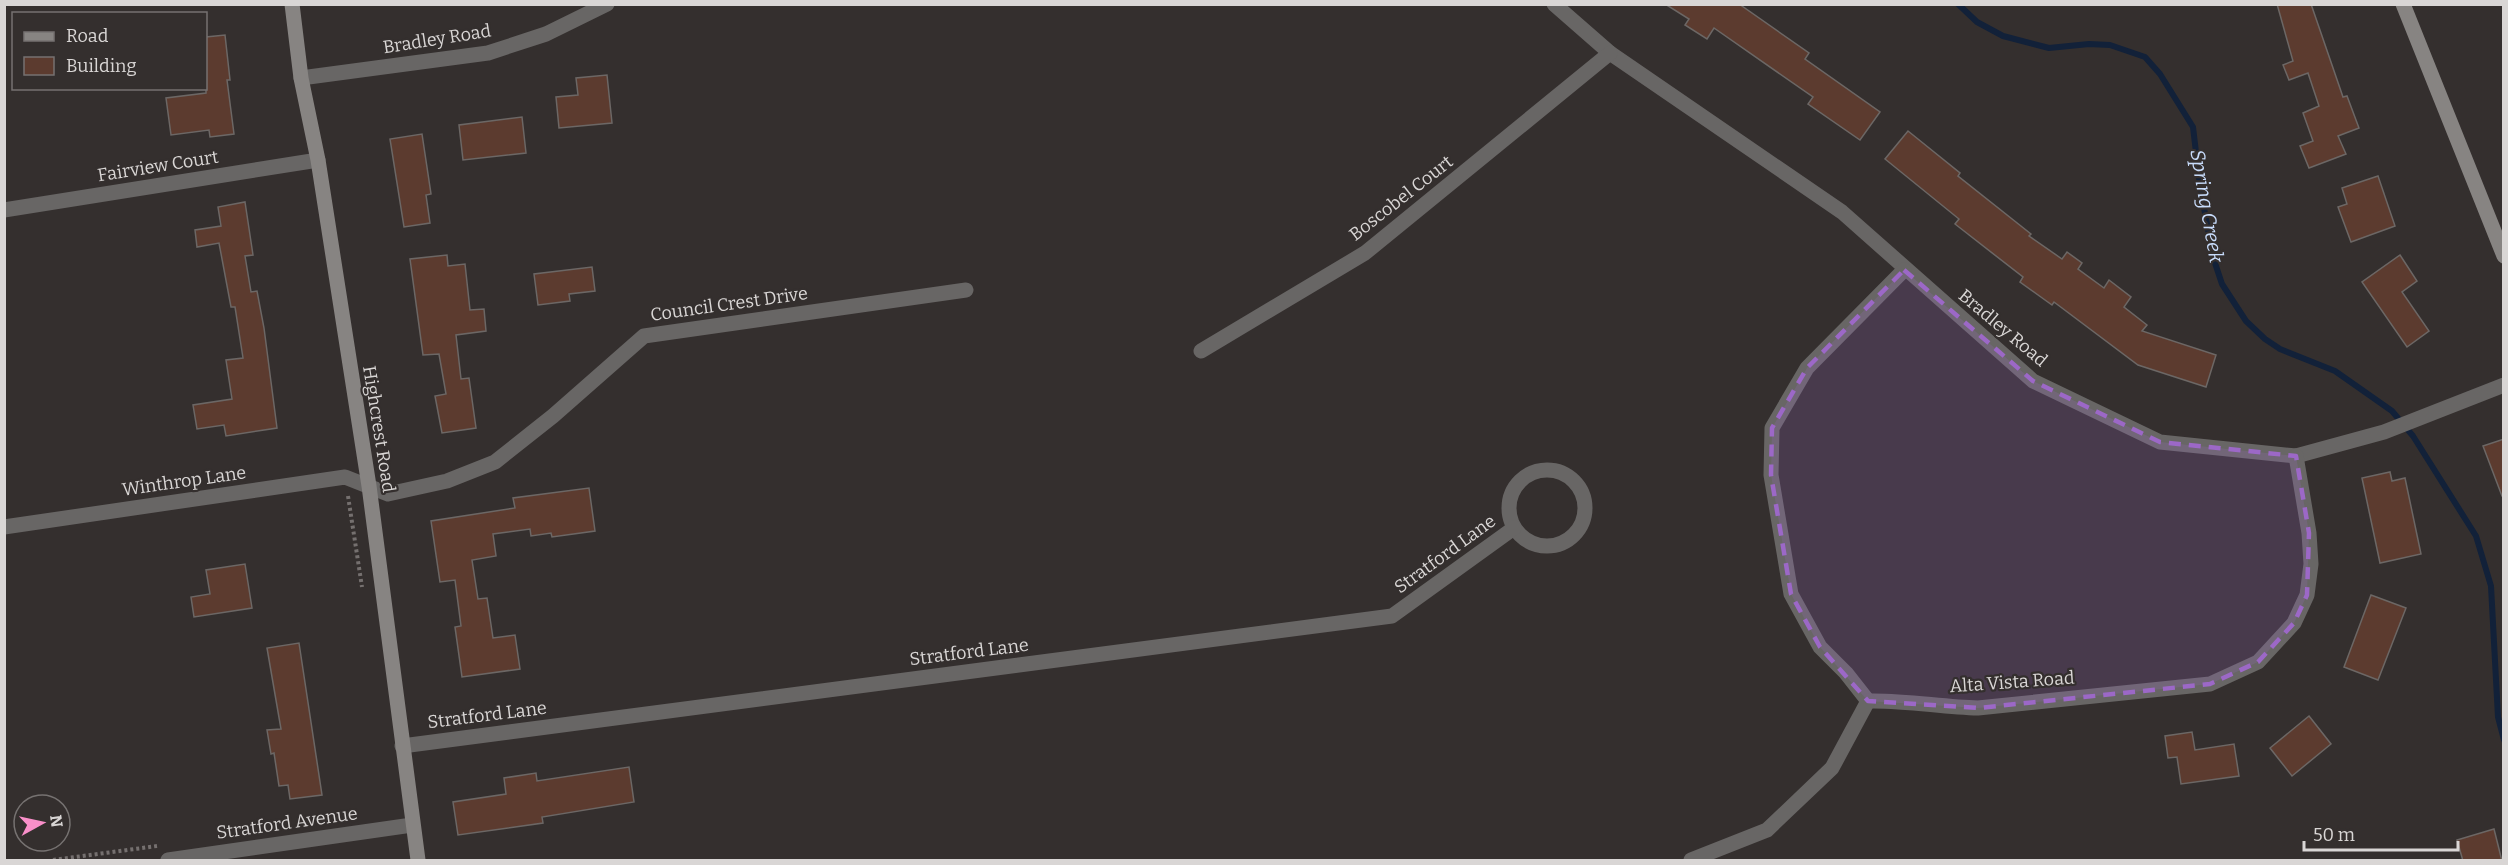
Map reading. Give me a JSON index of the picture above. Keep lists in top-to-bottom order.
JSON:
{
  "streets": {
    "street": [
      "Bradley Road",
      "Fairview Court",
      "Boscobel Court",
      "Council Crest Drive",
      "Highcrest Road",
      "Winthrop Lane",
      "Stratford Lane",
      "Alta Vista Road",
      "Stratford Avenue"
    ]
  },
  "crossings": [
    ["Bradley Road", "Boscobel Court"],
    ["Bradley Road", "Highcrest Road"],
    ["Bradley Road", "Alta Vista Road"],
    ["Fairview Court", "Highcrest Road"],
    ["Council Crest Drive", "Highcrest Road"],
    ["Council Crest Drive", "Winthrop Lane"],
    ["Highcrest Road", "Winthrop Lane"],
    ["Highcrest Road", "Stratford Lane"],
    ["Highcrest Road", "Stratford Avenue"]
  ],
  "water": ["Spring Creek"],
  "legend": ["Road", "Building"],
  "scale_bar": "50 m",
  "north": "right"
}
